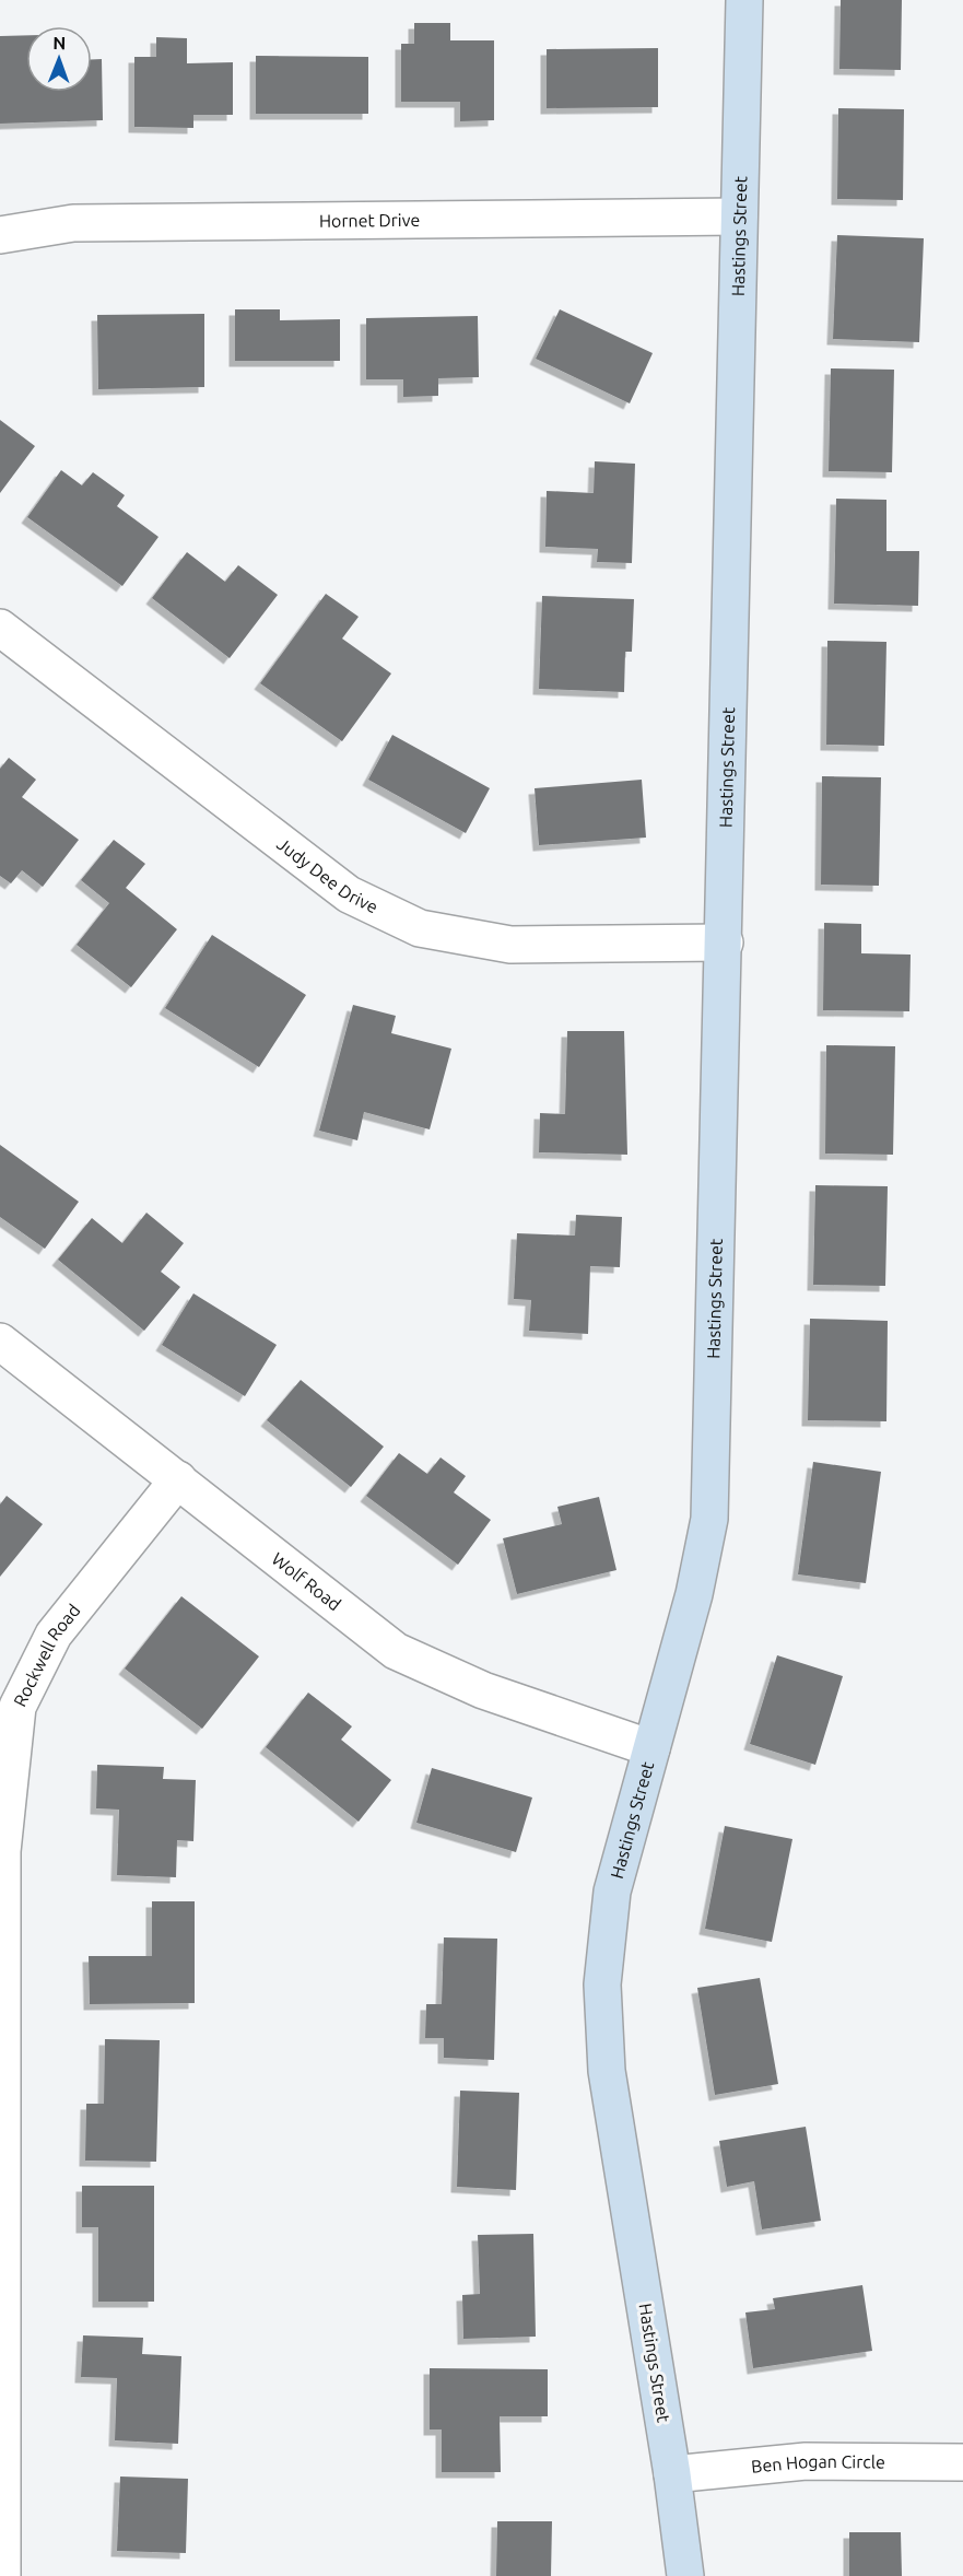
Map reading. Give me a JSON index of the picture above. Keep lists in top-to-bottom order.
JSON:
{
  "streets": {
    "street": [
      "Hornet Drive",
      "Hastings Street",
      "Judy Dee Drive",
      "Wolf Road",
      "Rockwell Road",
      "Ben Hogan Circle"
    ]
  },
  "crossings": [
    ["Hornet Drive", "Hastings Street"],
    ["Hastings Street", "Judy Dee Drive"],
    ["Hastings Street", "Wolf Road"],
    ["Hastings Street", "Ben Hogan Circle"],
    ["Wolf Road", "Rockwell Road"]
  ],
  "north": "top"
}
